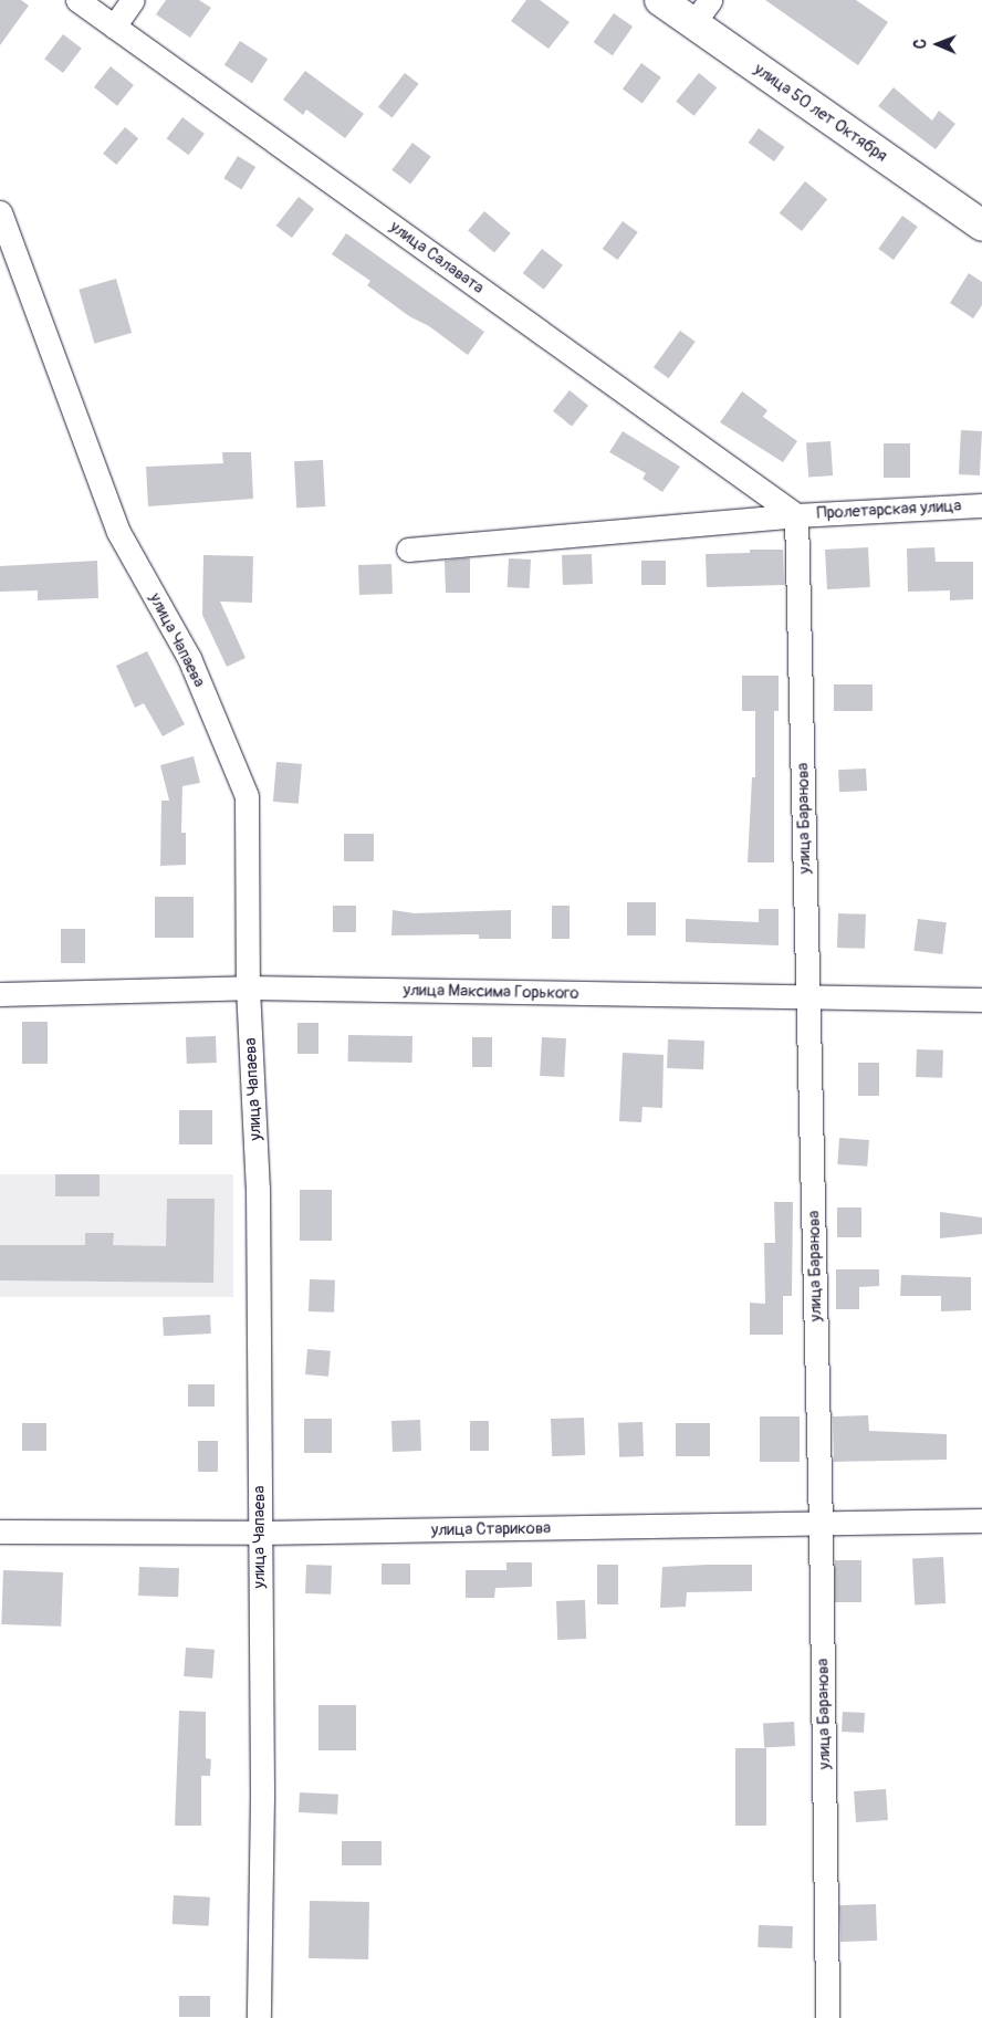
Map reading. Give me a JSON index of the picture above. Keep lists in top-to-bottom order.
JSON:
{
  "streets": {
    "main road": ["улица 50 лет Октября"],
    "street": [
      "улица Салавата",
      "Пролетарская улица",
      "улица Чапаева",
      "улица Баранова",
      "улица Максима Горького",
      "улица Старикова"
    ]
  },
  "crossings": [
    ["улица Салавата", "Пролетарская улица"],
    ["улица Салавата", "улица Баранова"],
    ["Пролетарская улица", "улица Баранова"],
    ["улица Чапаева", "улица Максима Горького"],
    ["улица Чапаева", "улица Старикова"],
    ["улица Баранова", "улица Максима Горького"],
    ["улица Баранова", "улица Старикова"]
  ],
  "north": "left"
}
